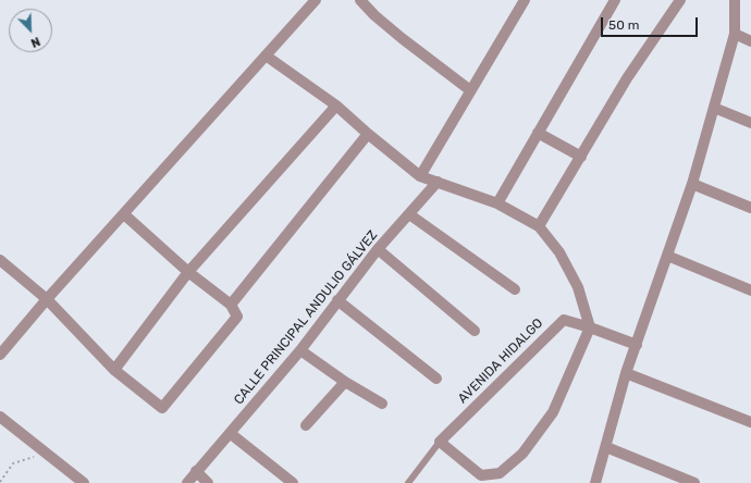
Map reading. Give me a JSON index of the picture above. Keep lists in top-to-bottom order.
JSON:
{
  "streets": {
    "street": ["CALLE PRINCIPAL ANDULIO GÁLVEZ", "AVENIDA HIDALGO"]
  },
  "scale_bar": "50 m",
  "north": "bottom right"
}
